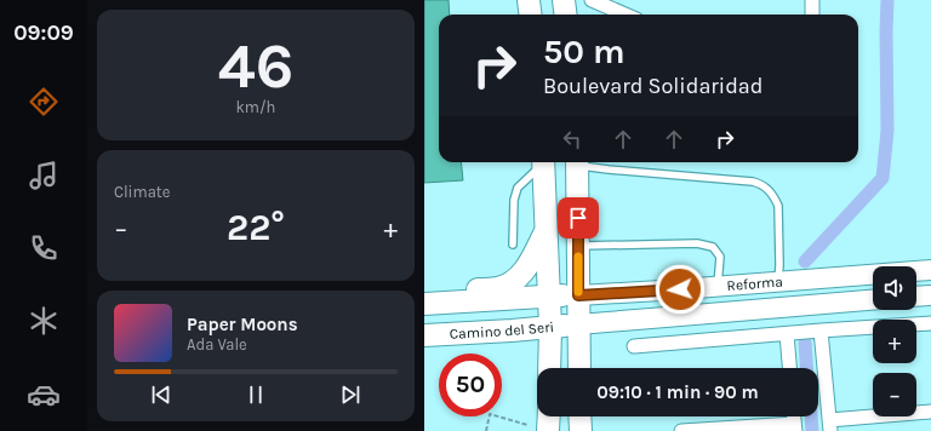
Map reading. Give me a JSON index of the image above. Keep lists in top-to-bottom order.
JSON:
{
  "streets": {
    "main road": ["Reforma", "Camino del Seri"]
  },
  "crossings": [
    ["Reforma", "Camino del Seri"]
  ],
  "page": {
    "tabs": "09:09",
    "tile": [
      ["46", "km/h"],
      "Climate"
    ],
    "turn": ["50 m", "Boulevard Solidaridad"],
    "heat": ["−", "22°", "+"],
    "map_buttons": ["+", "−"],
    "song": ["Paper Moons", "Ada Vale"],
    "limit": "50",
    "trip": "09:10 · 1 min · 90 m"
  }
}
